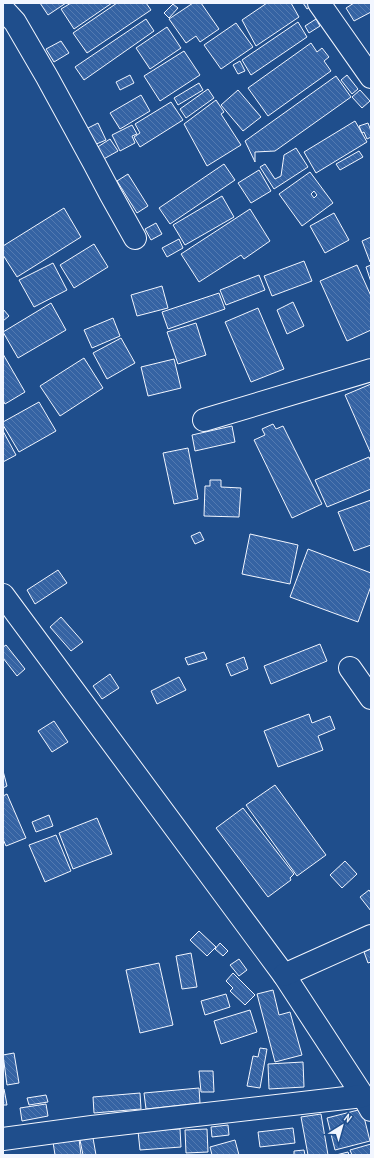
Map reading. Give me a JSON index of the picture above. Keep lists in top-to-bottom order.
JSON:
{
  "north": "top right"
}
